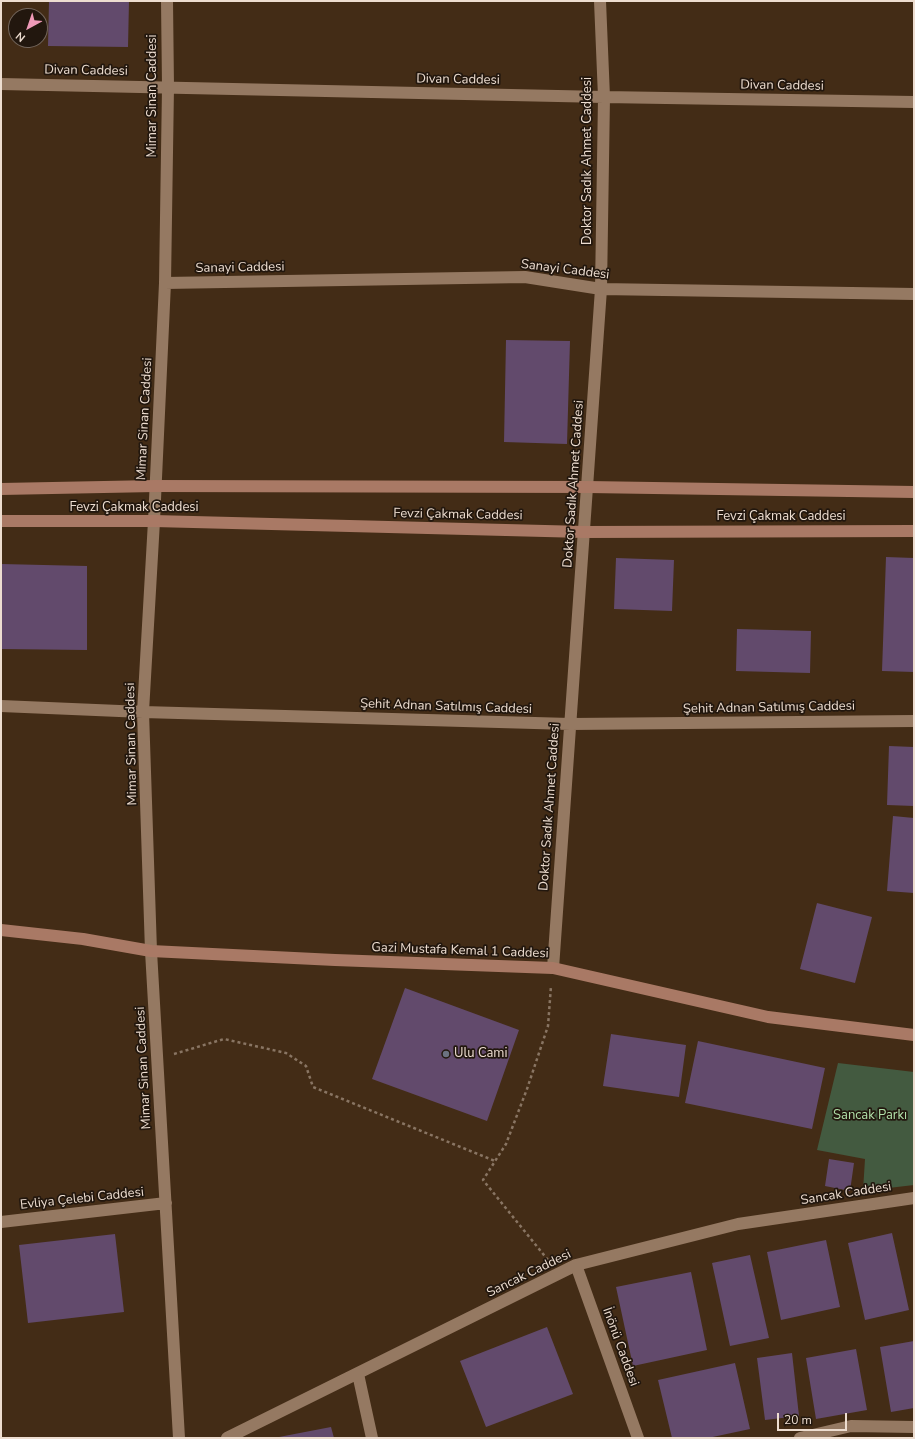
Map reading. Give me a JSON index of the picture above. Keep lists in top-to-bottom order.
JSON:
{
  "streets": {
    "main road": ["Fevzi Çakmak Caddesi", "Gazi Mustafa Kemal 1 Caddesi"],
    "street": [
      "Divan Caddesi",
      "Mimar Sinan Caddesi",
      "Doktor Sadık Ahmet Caddesi",
      "Sanayi Caddesi",
      "Şehit Adnan Satılmış Caddesi",
      "Sancak Caddesi",
      "Evliya Çelebi Caddesi",
      "İnönü Caddesi"
    ]
  },
  "crossings": [
    ["Divan Caddesi", "Mimar Sinan Caddesi"],
    ["Divan Caddesi", "Doktor Sadık Ahmet Caddesi"],
    ["Mimar Sinan Caddesi", "Sanayi Caddesi"],
    ["Mimar Sinan Caddesi", "Fevzi Çakmak Caddesi"],
    ["Mimar Sinan Caddesi", "Şehit Adnan Satılmış Caddesi"],
    ["Mimar Sinan Caddesi", "Gazi Mustafa Kemal 1 Caddesi"],
    ["Mimar Sinan Caddesi", "Evliya Çelebi Caddesi"],
    ["Doktor Sadık Ahmet Caddesi", "Sanayi Caddesi"],
    ["Doktor Sadık Ahmet Caddesi", "Fevzi Çakmak Caddesi"],
    ["Doktor Sadık Ahmet Caddesi", "Şehit Adnan Satılmış Caddesi"],
    ["Doktor Sadık Ahmet Caddesi", "Gazi Mustafa Kemal 1 Caddesi"],
    ["Sancak Caddesi", "İnönü Caddesi"]
  ],
  "parks": ["Sancak Parkı"],
  "places": ["Ulu Cami"],
  "scale_bar": "20 m",
  "north": "bottom left"
}
